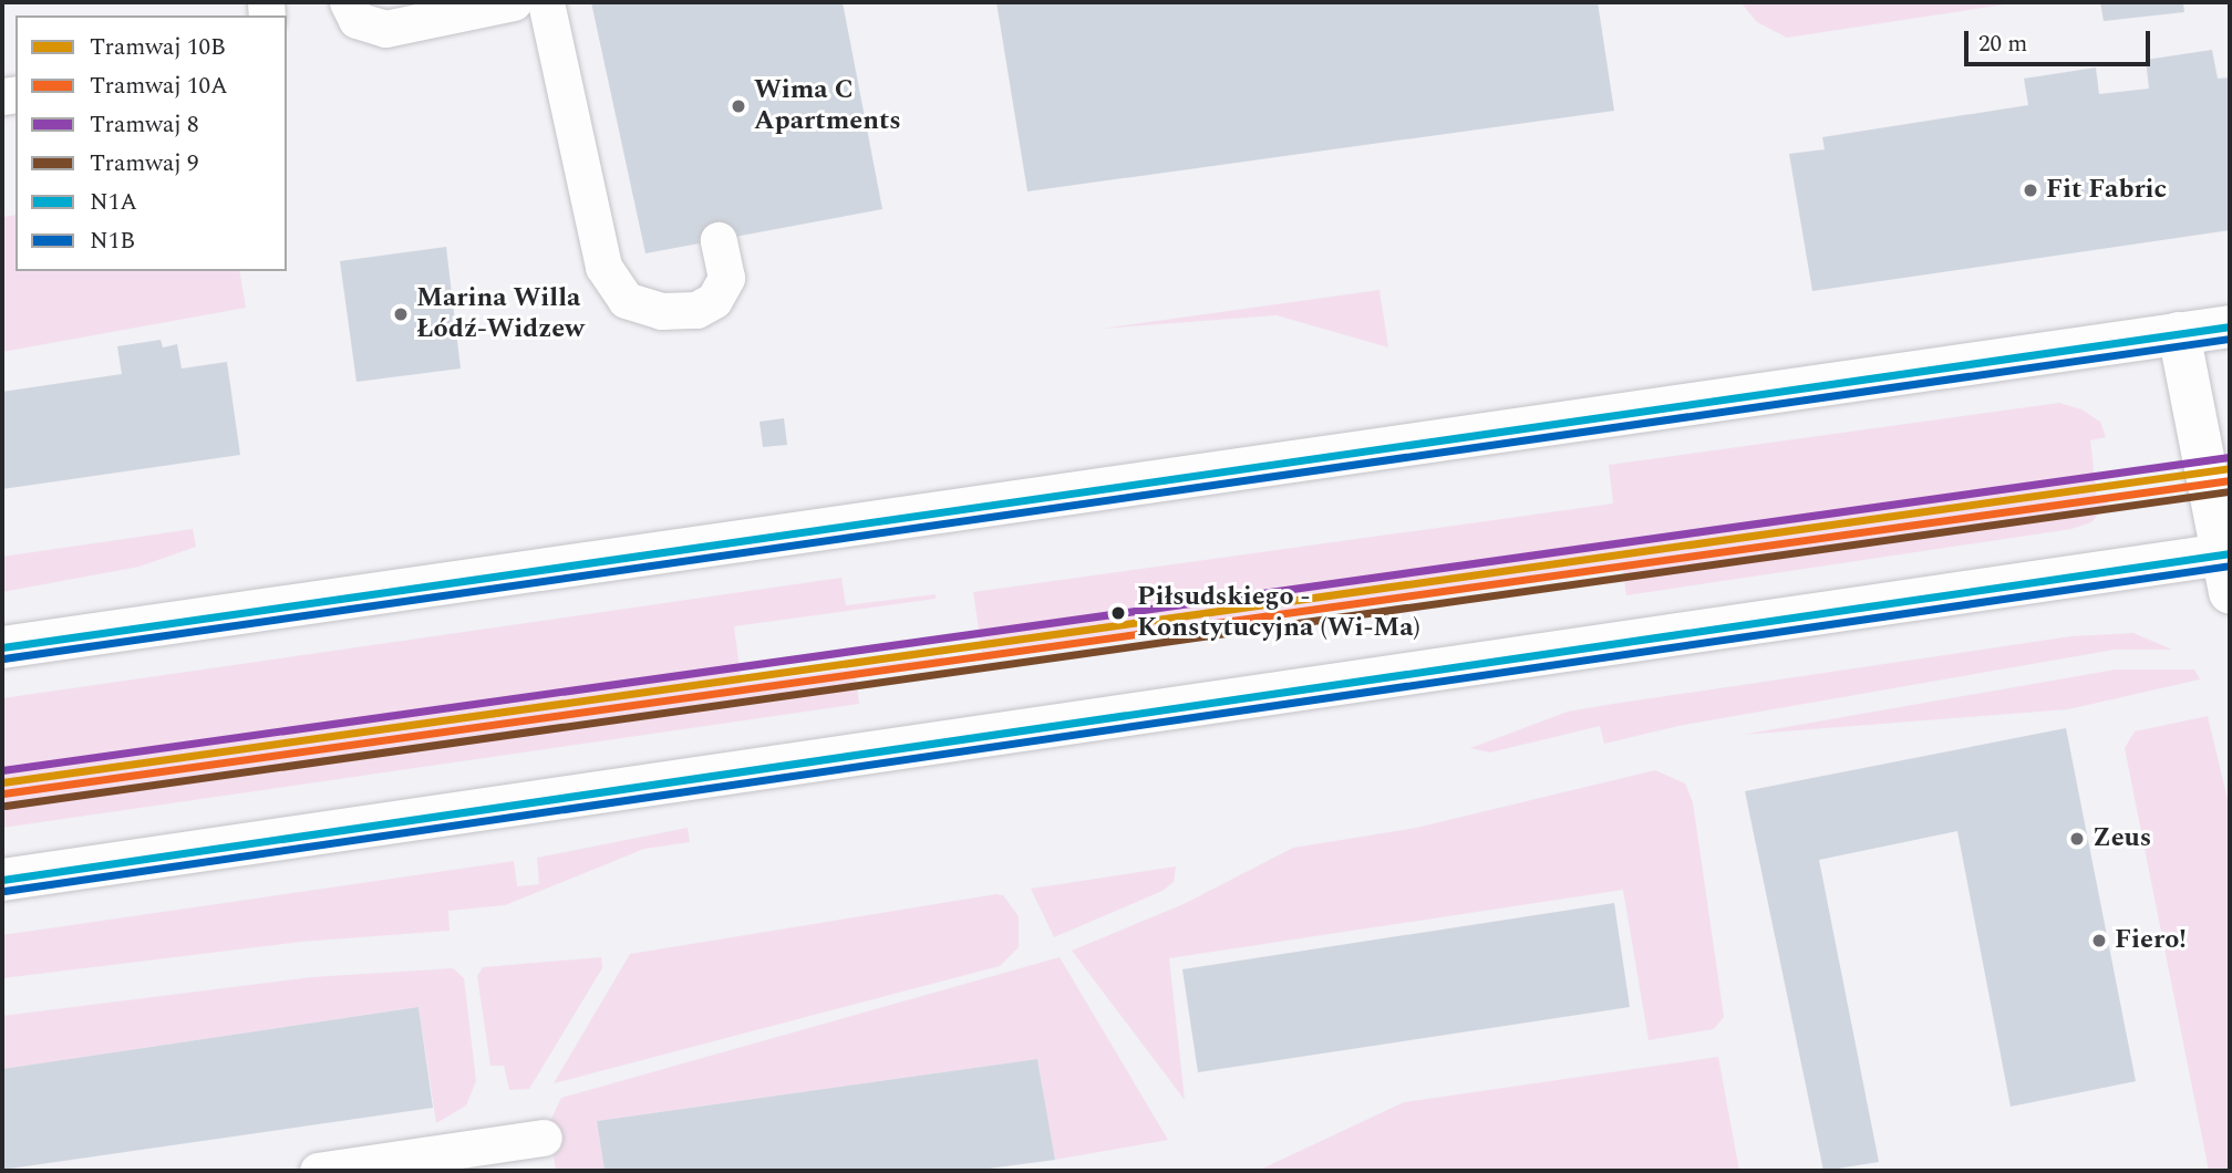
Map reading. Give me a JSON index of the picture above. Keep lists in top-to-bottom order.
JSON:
{
  "places": [
    "Wima C Apartments",
    "Fit Fabric",
    "Marina Willa Łódź-Widzew",
    "Piłsudskiego - Konstytucyjna (Wi-Ma)",
    "Zeus",
    "Fiero!"
  ],
  "lines": [
    "transit line N1A",
    "transit line N1B",
    "tram line 8",
    "tram line 10B",
    "tram line 10A",
    "tram line 9"
  ],
  "legend": [
    "Tramwaj 10B",
    "Tramwaj 10A",
    "Tramwaj 8",
    "Tramwaj 9",
    "N1A",
    "N1B"
  ],
  "scale_bar": "20 m"
}
